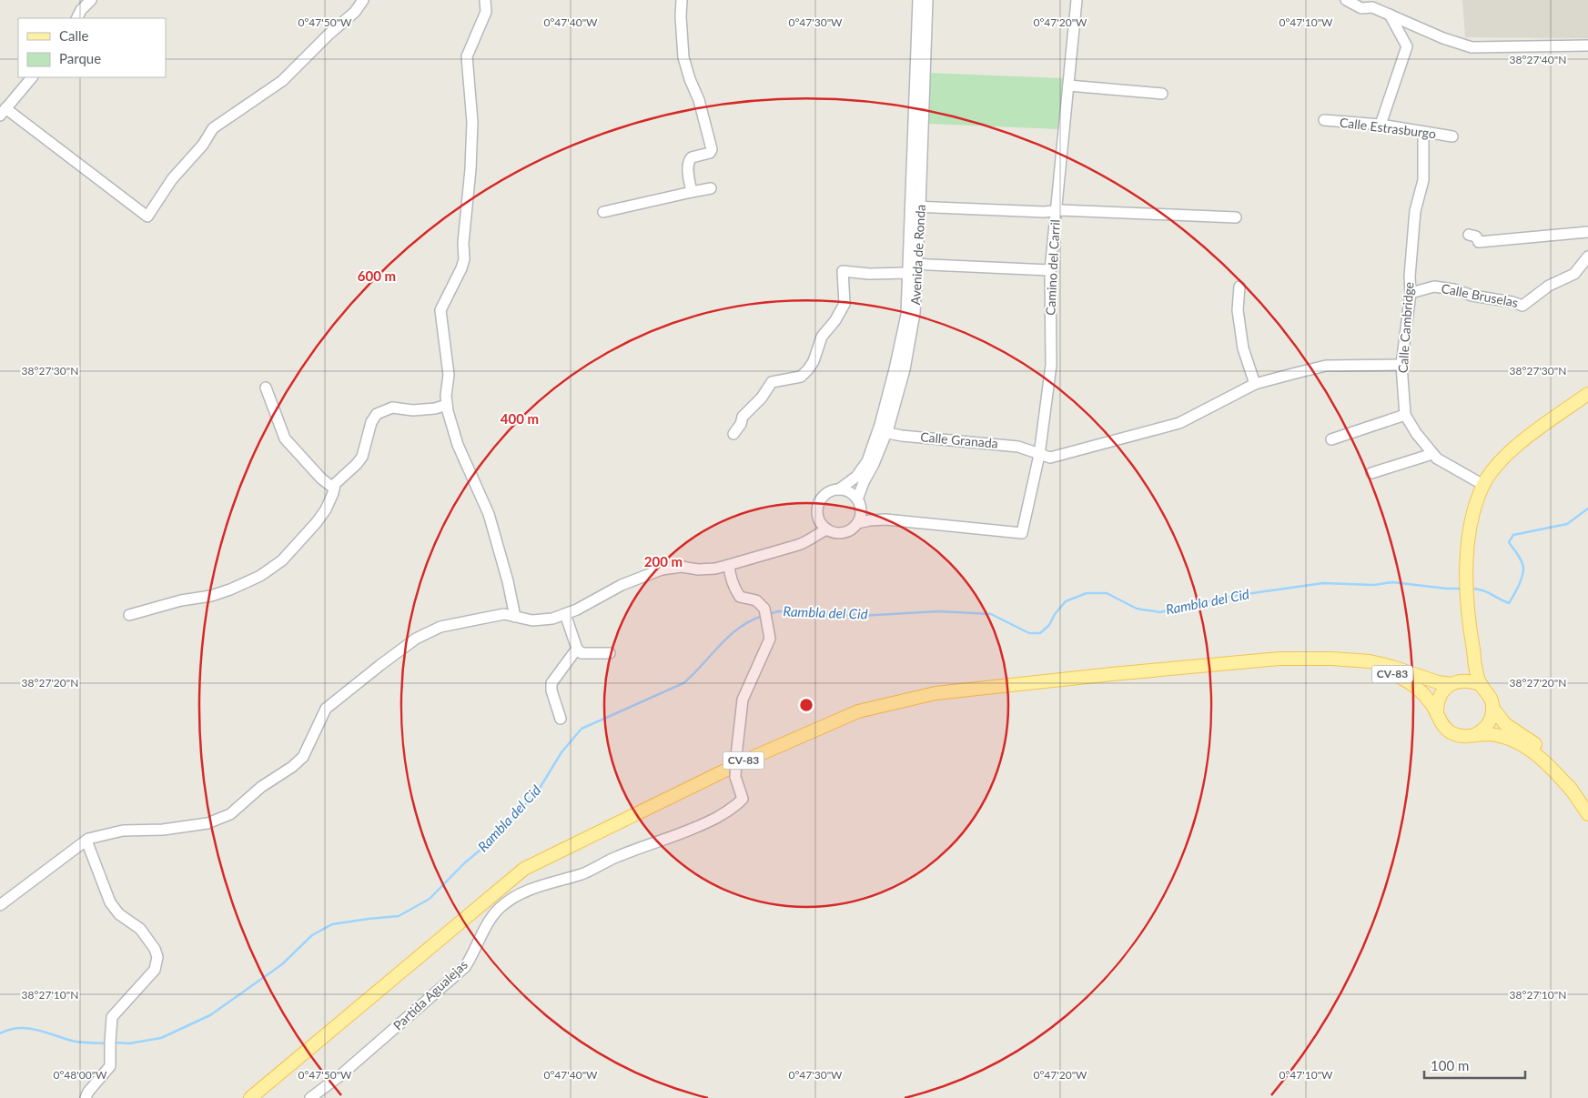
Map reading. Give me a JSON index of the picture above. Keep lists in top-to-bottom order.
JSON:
{
  "streets": {
    "main road": ["CV-83"],
    "street": [
      "Calle Estrasburgo",
      "Avenida de Ronda",
      "Camino del Carril",
      "Calle Bruselas",
      "Calle Cambridge",
      "Calle Granada",
      "Partida Agualejas"
    ]
  },
  "crossings": [
    ["Calle Estrasburgo", "Calle Cambridge"],
    ["Avenida de Ronda", "Calle Granada"],
    ["Camino del Carril", "Calle Granada"],
    ["Calle Bruselas", "Calle Cambridge"]
  ],
  "water": ["Rambla del Cid"],
  "legend": ["Calle", "Parque"],
  "scale_bar": "100 m",
  "coordinates": [
    "0°47'50\"W",
    "0°47'40\"W",
    "0°47'30\"W",
    "0°47'20\"W",
    "0°47'10\"W",
    "38°27'40\"N",
    "38°27'30\"N",
    "38°27'20\"N",
    "38°27'10\"N",
    "0°48'00\"W"
  ],
  "rings": ["600 m", "400 m", "200 m"]
}
